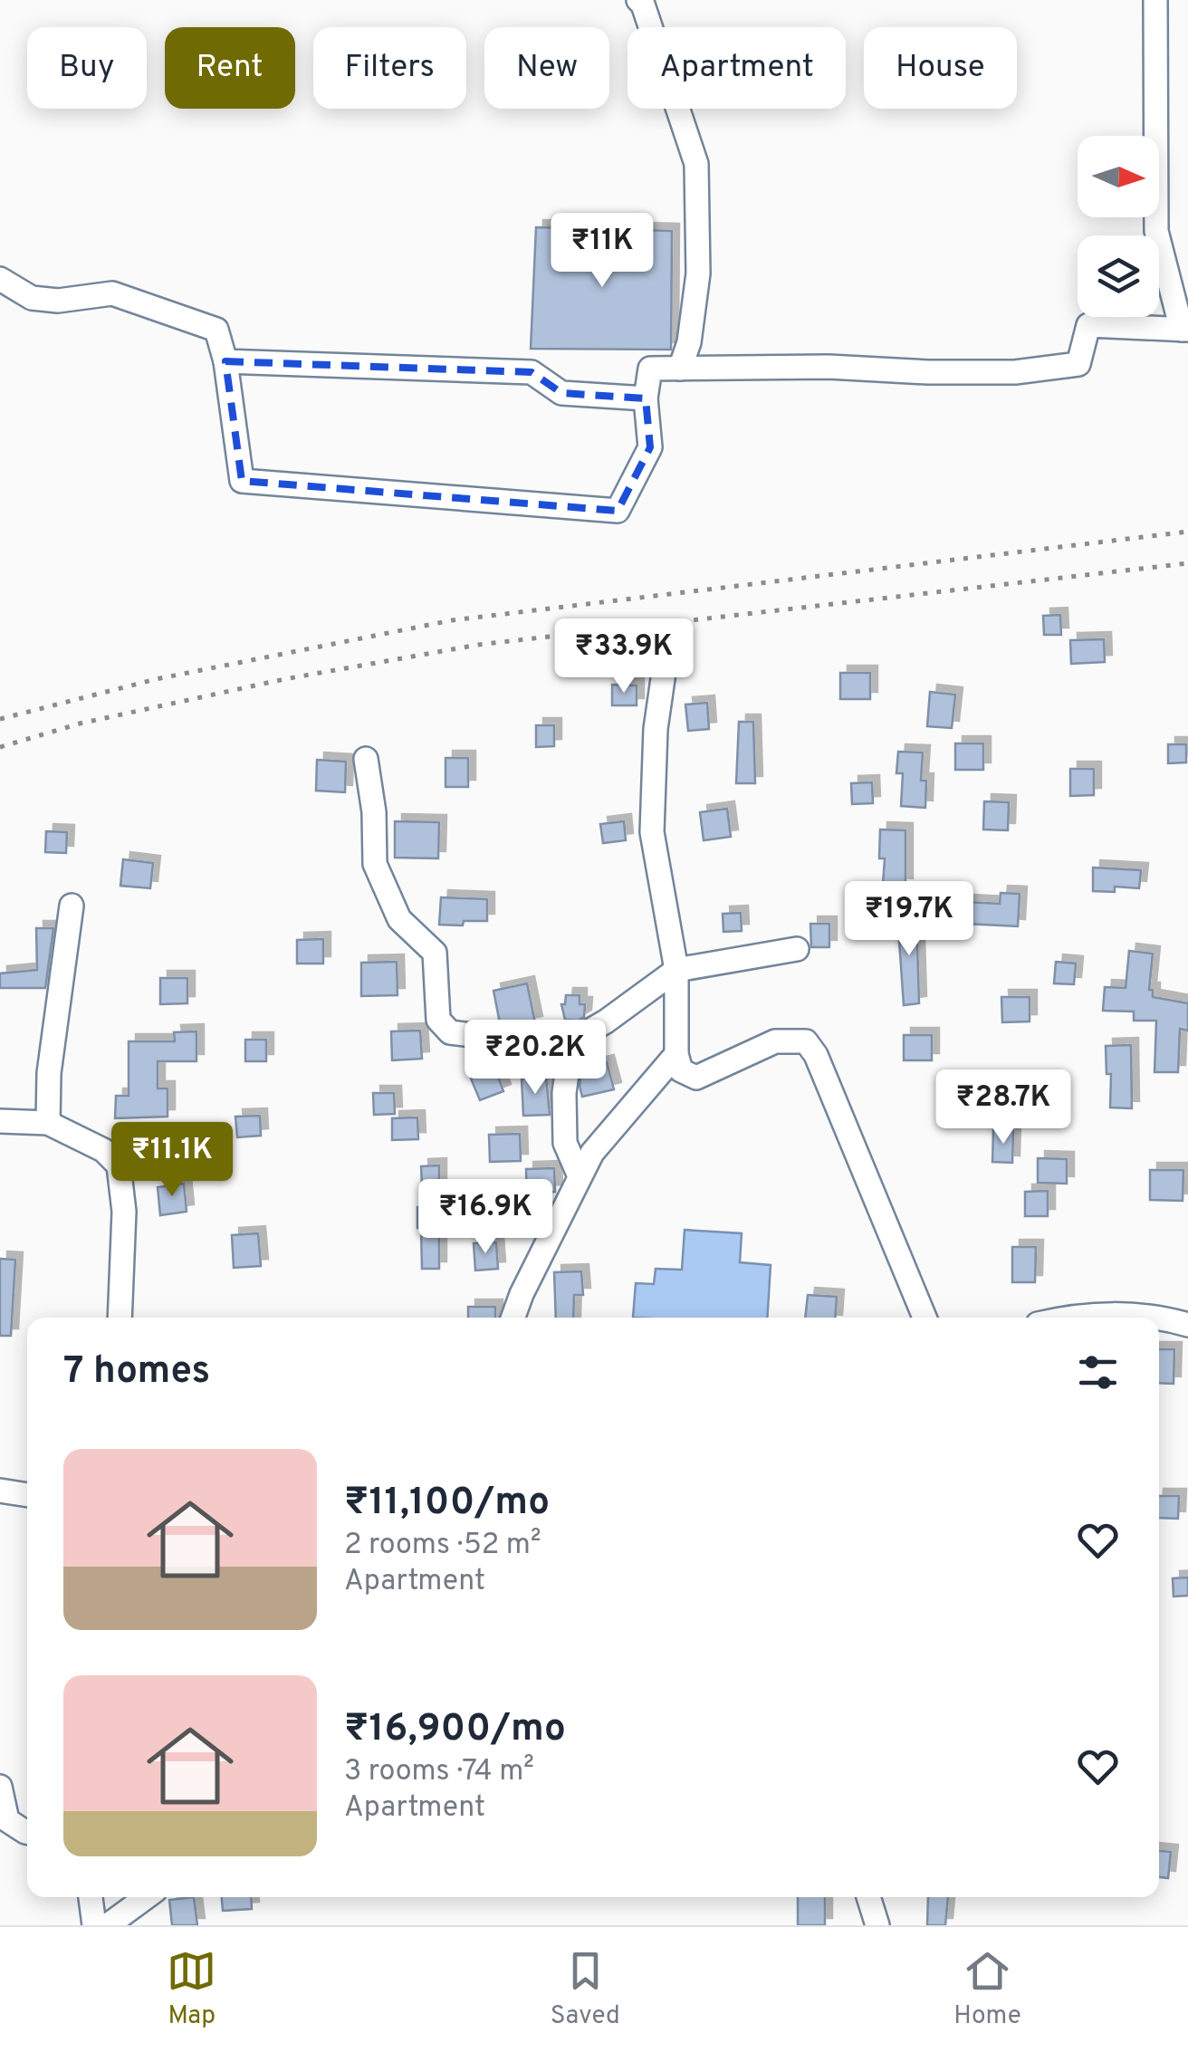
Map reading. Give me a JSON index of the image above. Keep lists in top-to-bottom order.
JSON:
{
  "north": "right",
  "page": {
    "chip": [
      "Buy",
      "Rent",
      "Filters",
      "New",
      "Apartment",
      "House"
    ],
    "price": [
      "₹11K",
      "₹33.9K",
      "₹19.7K",
      "₹20.2K",
      "₹28.7K",
      "₹11.1K",
      "₹16.9K"
    ],
    "heading": "7 homes",
    "list": [
      {
        "name": "₹11,100/mo",
        "note": "2 rooms · 52 m² · Apartment"
      },
      {
        "name": "₹16,900/mo",
        "note": "3 rooms · 74 m² · Apartment"
      }
    ],
    "tabs": ["Map", "Saved", "Home"]
  }
}
